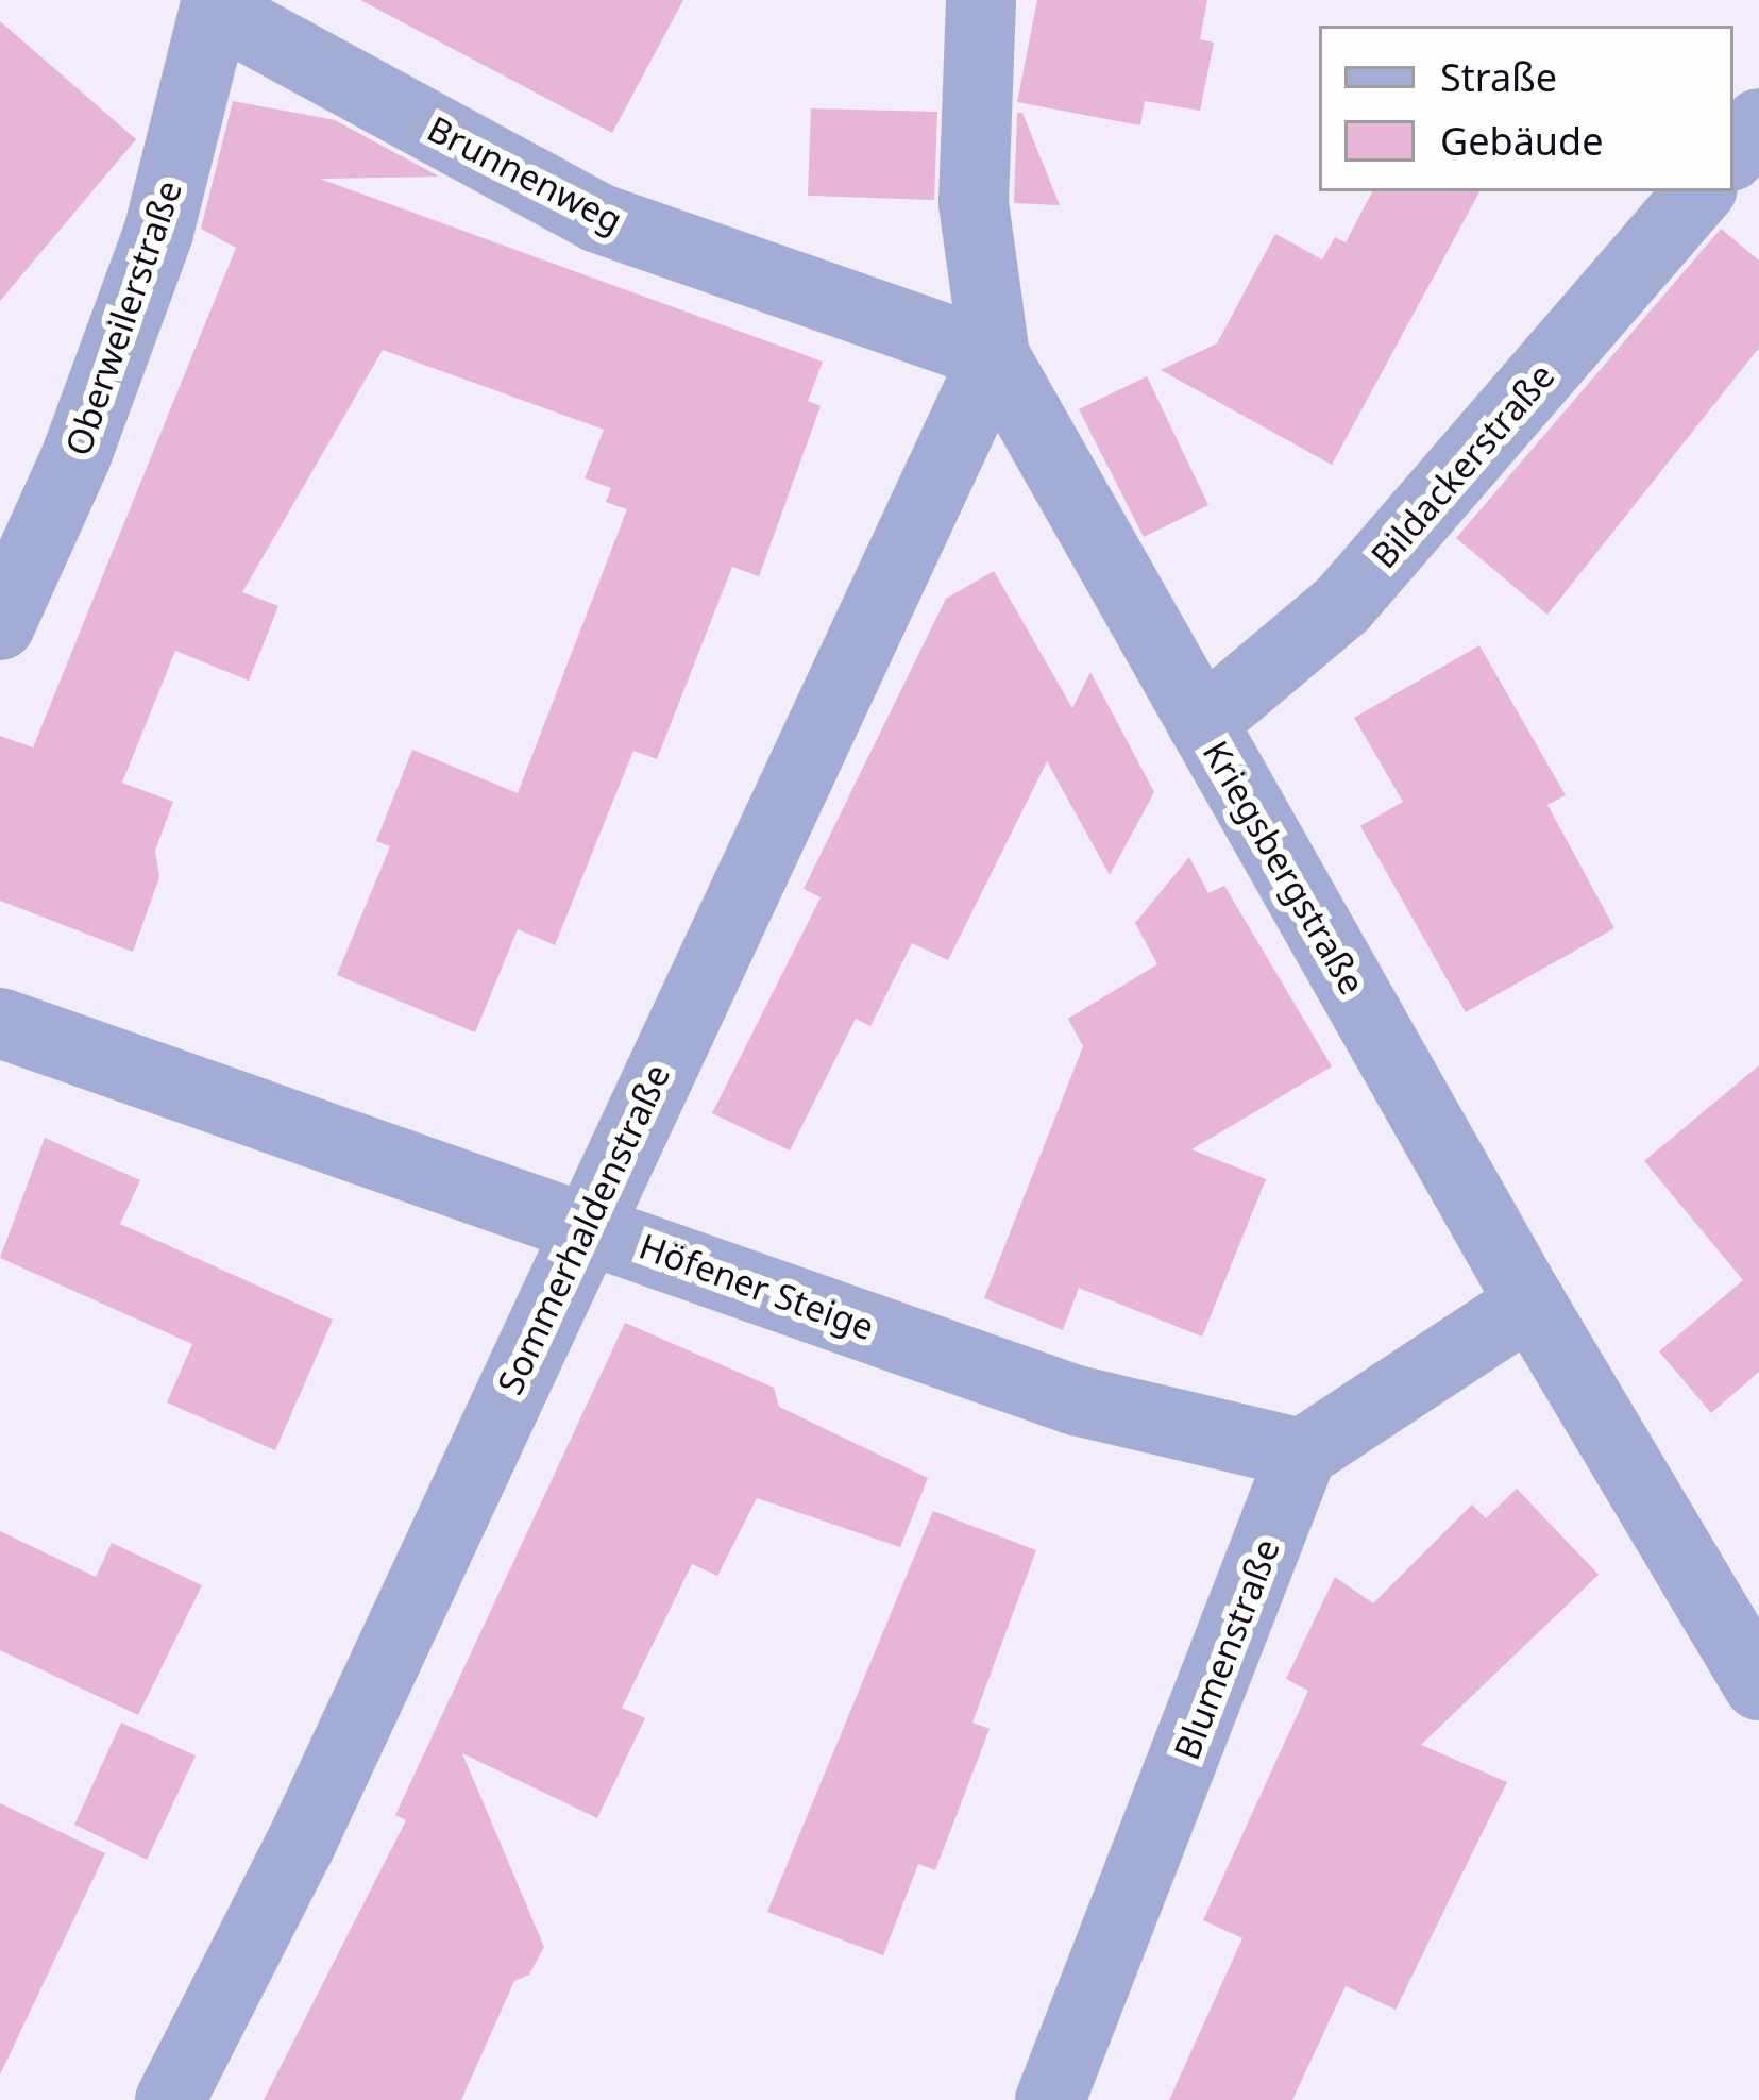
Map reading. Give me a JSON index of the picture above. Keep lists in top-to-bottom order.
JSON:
{
  "streets": {
    "street": [
      "Brunnenweg",
      "Oberweilerstraße",
      "Bildackerstraße",
      "Kriegsbergstraße",
      "Sommerhaldenstraße",
      "Höfener Steige",
      "Blumenstraße"
    ]
  },
  "crossings": [
    ["Brunnenweg", "Oberweilerstraße"],
    ["Brunnenweg", "Kriegsbergstraße"],
    ["Brunnenweg", "Sommerhaldenstraße"],
    ["Bildackerstraße", "Kriegsbergstraße"],
    ["Kriegsbergstraße", "Sommerhaldenstraße"],
    ["Sommerhaldenstraße", "Höfener Steige"],
    ["Höfener Steige", "Blumenstraße"]
  ],
  "legend": ["Straße", "Gebäude"]
}
